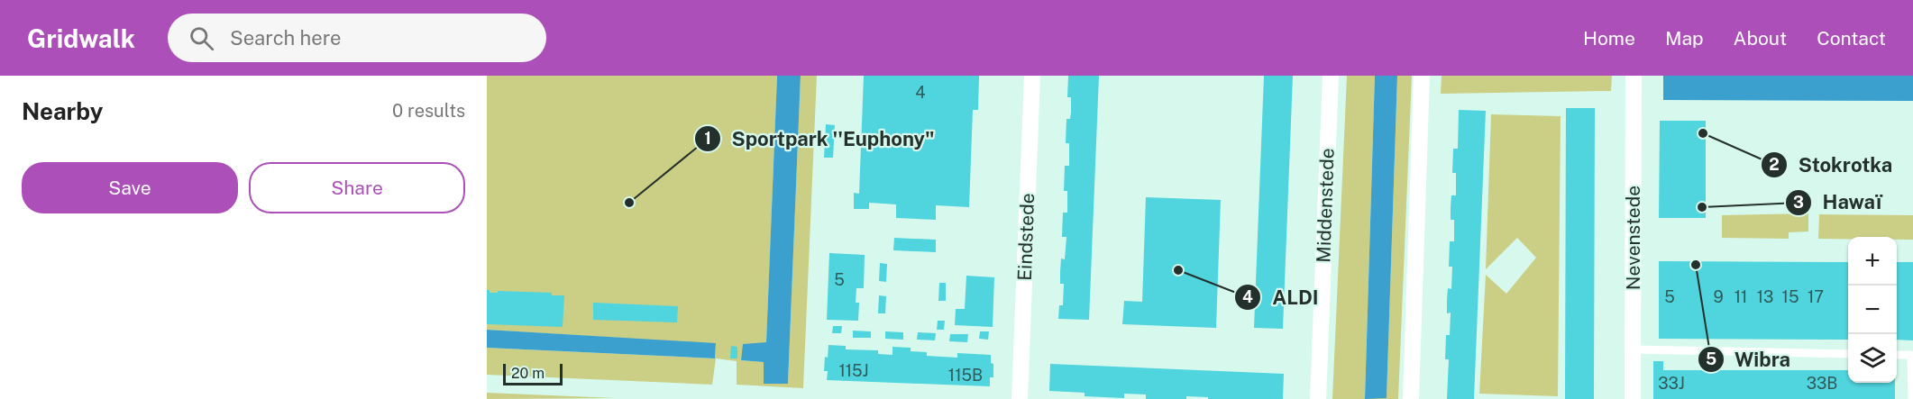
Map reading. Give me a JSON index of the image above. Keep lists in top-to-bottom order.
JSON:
{
  "streets": {
    "street": ["Middenstede", "Eindstede", "Nevenstede"]
  },
  "places": [
    "Stokrotka",
    "Sportpark ''Euphony\"",
    "Hawaï",
    "Wibra",
    "ALDI"
  ],
  "house_numbers": [
    "4",
    "5",
    "5",
    "9",
    "11",
    "13",
    "15",
    "17",
    "115J",
    "115B",
    "33J",
    "33B"
  ],
  "scale_bar": "20 m",
  "page": {
    "header": "Gridwalk",
    "search": "Search here",
    "nav": [
      "Home",
      "Map",
      "About",
      "Contact"
    ],
    "heading": ["Nearby", "0 results"],
    "buttons": ["Save", "Share"],
    "map_buttons": ["+", "−"],
    "scale": "20 m"
  }
}
